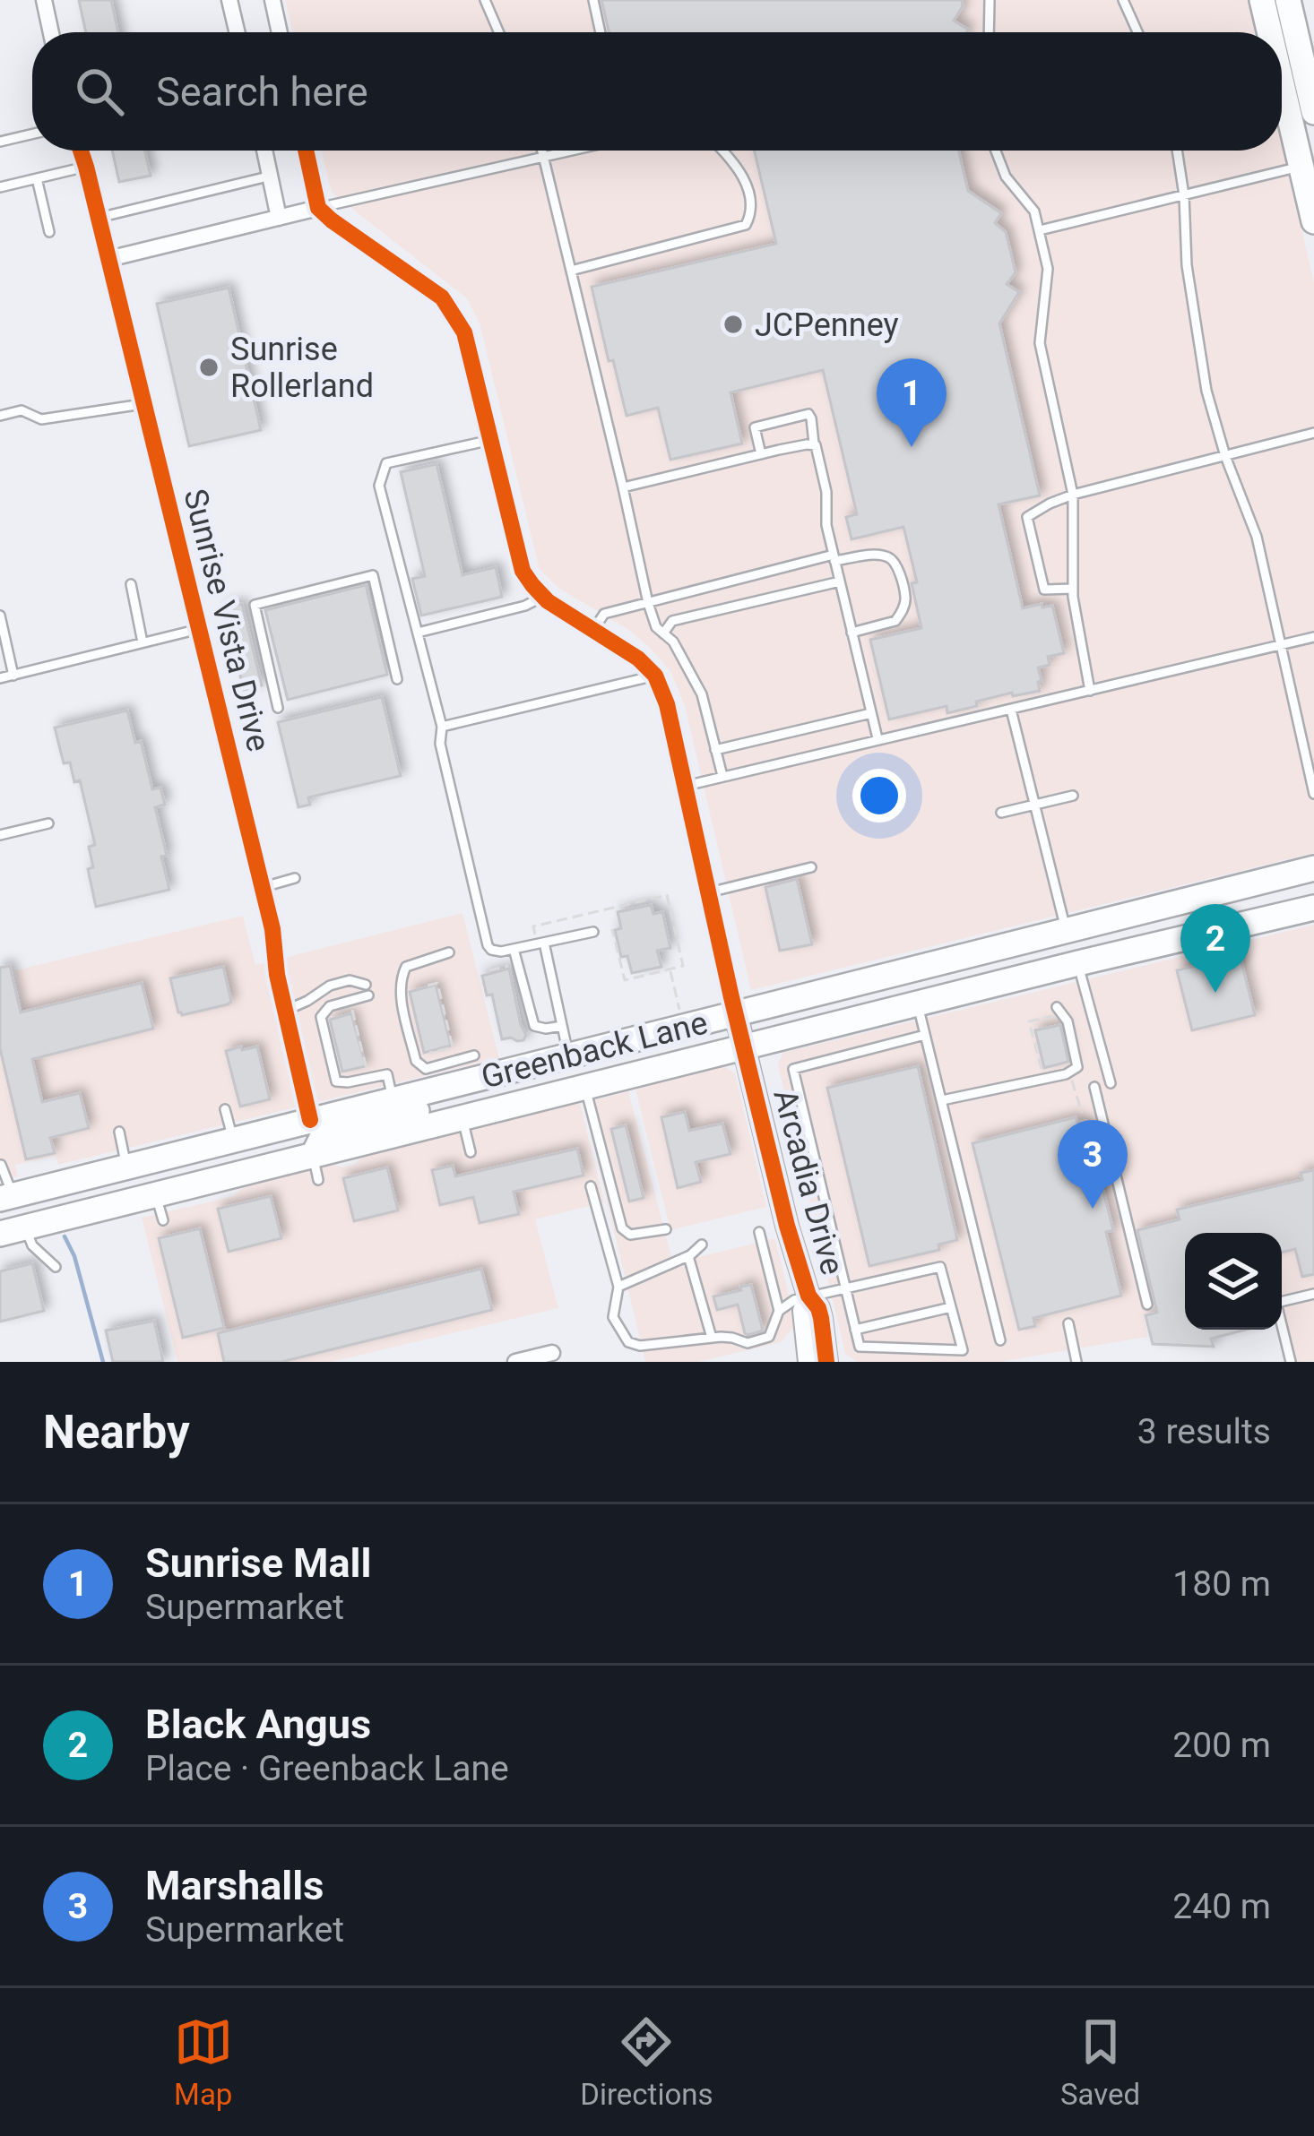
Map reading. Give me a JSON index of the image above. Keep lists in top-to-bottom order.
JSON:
{
  "streets": {
    "main road": ["Greenback Lane"],
    "street": ["Sunrise Vista Drive", "Arcadia Drive"]
  },
  "crossings": [
    ["Sunrise Vista Drive", "Greenback Lane"],
    ["Greenback Lane", "Arcadia Drive"]
  ],
  "places": ["JCPenney", "Sunrise Rollerland"],
  "page": {
    "search": "Search here",
    "pins": ["1", "2", "3"],
    "heading": ["Nearby", "3 results"],
    "list": [
      {
        "mark": "1",
        "name": "Sunrise Mall",
        "note": "Supermarket",
        "value": "180 m"
      },
      {
        "mark": "2",
        "name": "Black Angus",
        "note": "Place · Greenback Lane",
        "value": "200 m"
      },
      {
        "mark": "3",
        "name": "Marshalls",
        "note": "Supermarket",
        "value": "240 m"
      }
    ],
    "nav": ["Map", "Directions", "Saved"]
  }
}
